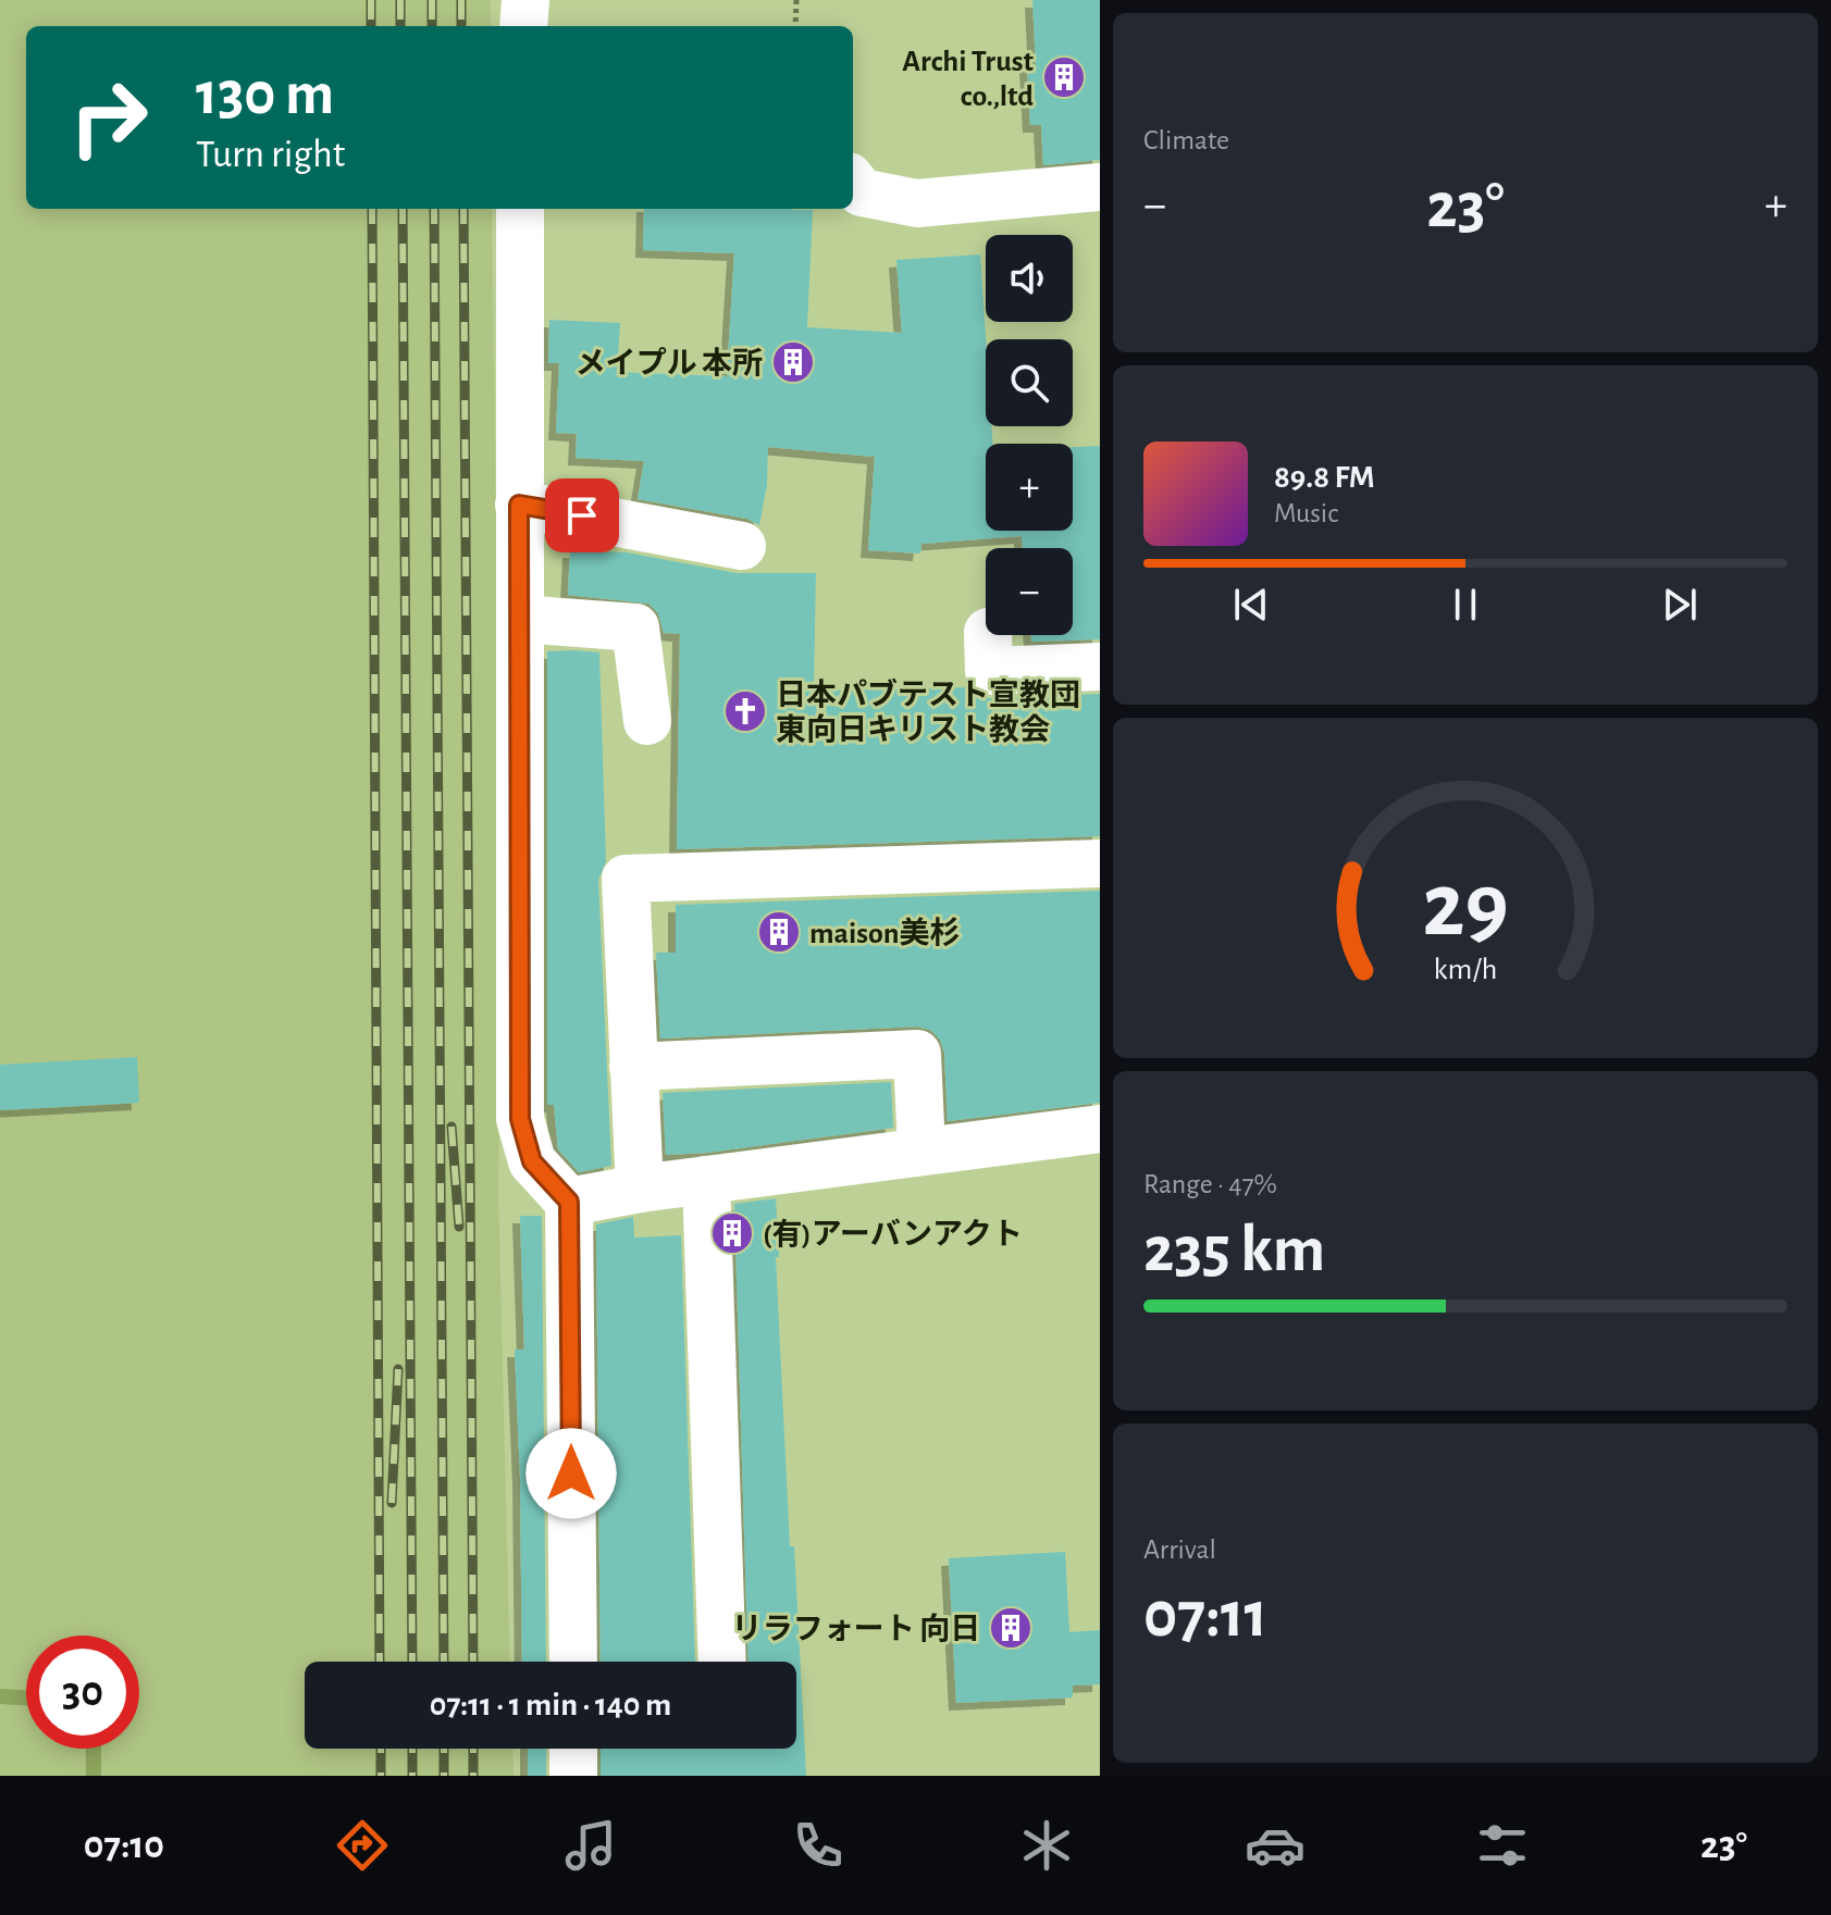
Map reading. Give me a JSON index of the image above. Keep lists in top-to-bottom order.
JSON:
{
  "places": {
    "building": [
      "Archi Trust co.,ltd",
      "メイプル 本所",
      "maison美杉",
      "(有)アーバンアクト",
      "リラフォート 向日"
    ],
    "church": ["日本パブテスト宣教団 東向日キリスト教会"]
  },
  "page": {
    "tile": [
      "Climate",
      ["Range · 47%", "235 km"],
      ["Arrival", "07:11"]
    ],
    "turn": ["130 m", "Turn right"],
    "heat": ["−", "23°", "+"],
    "map_buttons": ["+", "−"],
    "song": ["89.8 FM", "Music"],
    "limit": "30",
    "trip": "07:11 · 1 min · 140 m",
    "tabs": ["07:10", "23°"],
    "gauge": ["29", "km/h"]
  }
}
